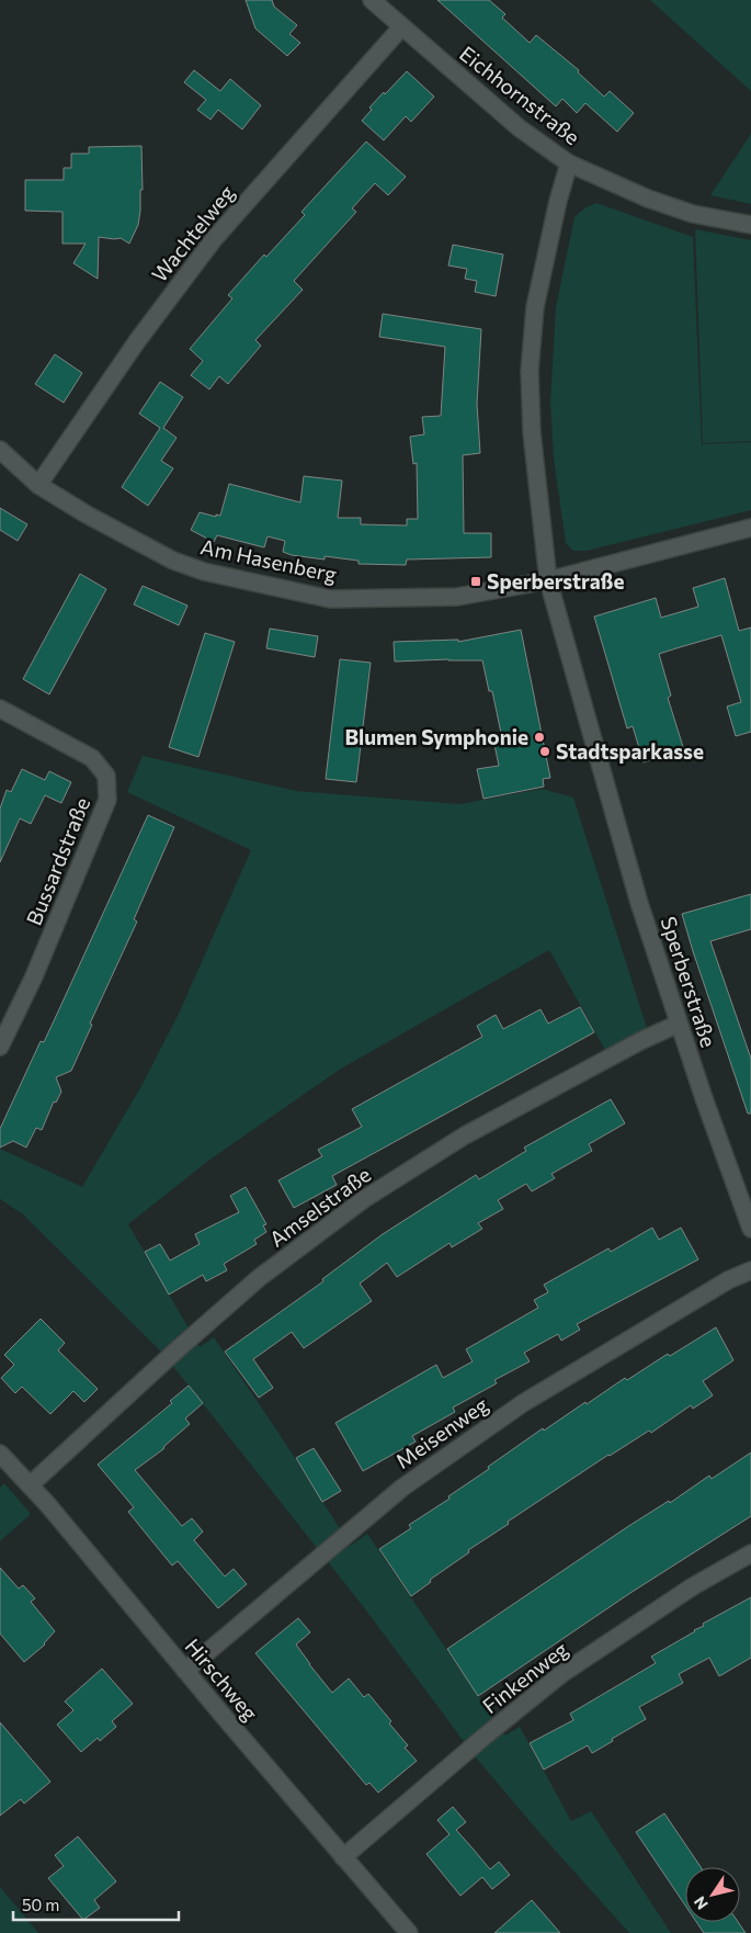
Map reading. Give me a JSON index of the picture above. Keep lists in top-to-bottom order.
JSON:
{
  "streets": {
    "street": [
      "Eichhornstraße",
      "Wachtelweg",
      "Am Hasenberg",
      "Bussardstraße",
      "Sperberstraße",
      "Amselstraße",
      "Meisenweg",
      "Finkenweg",
      "Hirschweg"
    ]
  },
  "crossings": [
    ["Eichhornstraße", "Wachtelweg"],
    ["Eichhornstraße", "Sperberstraße"],
    ["Wachtelweg", "Am Hasenberg"],
    ["Am Hasenberg", "Sperberstraße"],
    ["Sperberstraße", "Amselstraße"],
    ["Amselstraße", "Hirschweg"],
    ["Meisenweg", "Hirschweg"],
    ["Finkenweg", "Hirschweg"]
  ],
  "places": {
    "transit": ["Sperberstraße"],
    "other": ["Blumen Symphonie", "Stadtsparkasse"]
  },
  "scale_bar": "50 m",
  "north": "bottom left"
}
